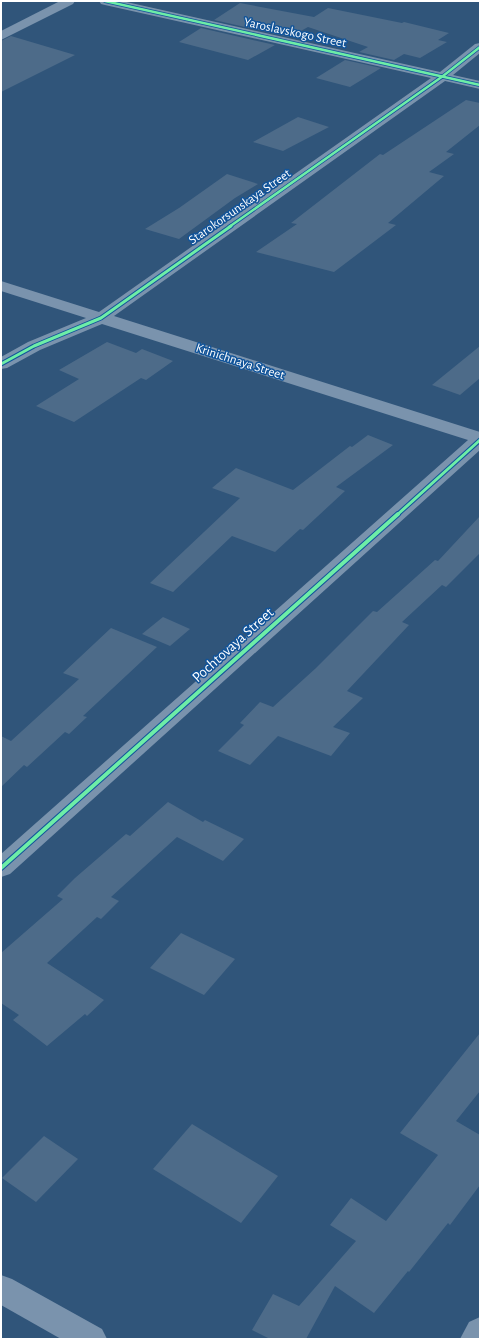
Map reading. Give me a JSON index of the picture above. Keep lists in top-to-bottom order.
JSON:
{
  "streets": {
    "street": [
      "Yaroslavskogo Street",
      "Starokorsunskaya Street",
      "Krinichnaya Street",
      "Pochtovaya Street"
    ]
  },
  "crossings": [
    ["Yaroslavskogo Street", "Starokorsunskaya Street"],
    ["Starokorsunskaya Street", "Krinichnaya Street"],
    ["Krinichnaya Street", "Pochtovaya Street"]
  ]
}
